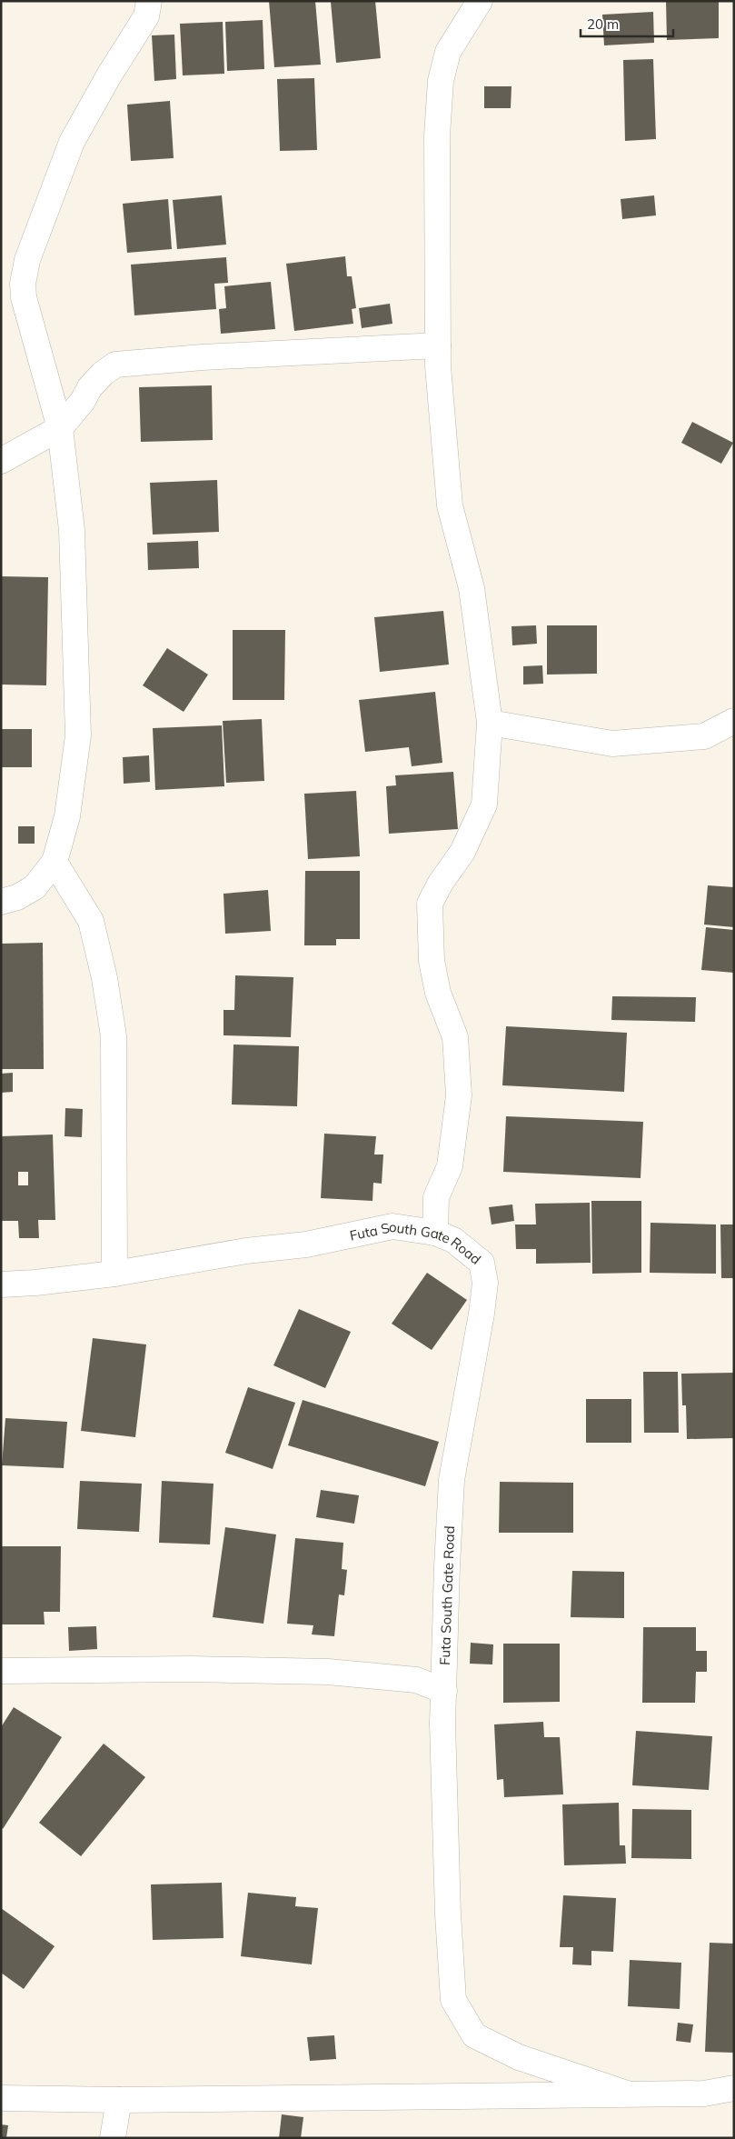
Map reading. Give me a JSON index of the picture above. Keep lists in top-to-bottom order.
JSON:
{
  "streets": {
    "street": ["Futa South Gate Road"]
  },
  "scale_bar": "20 m"
}
